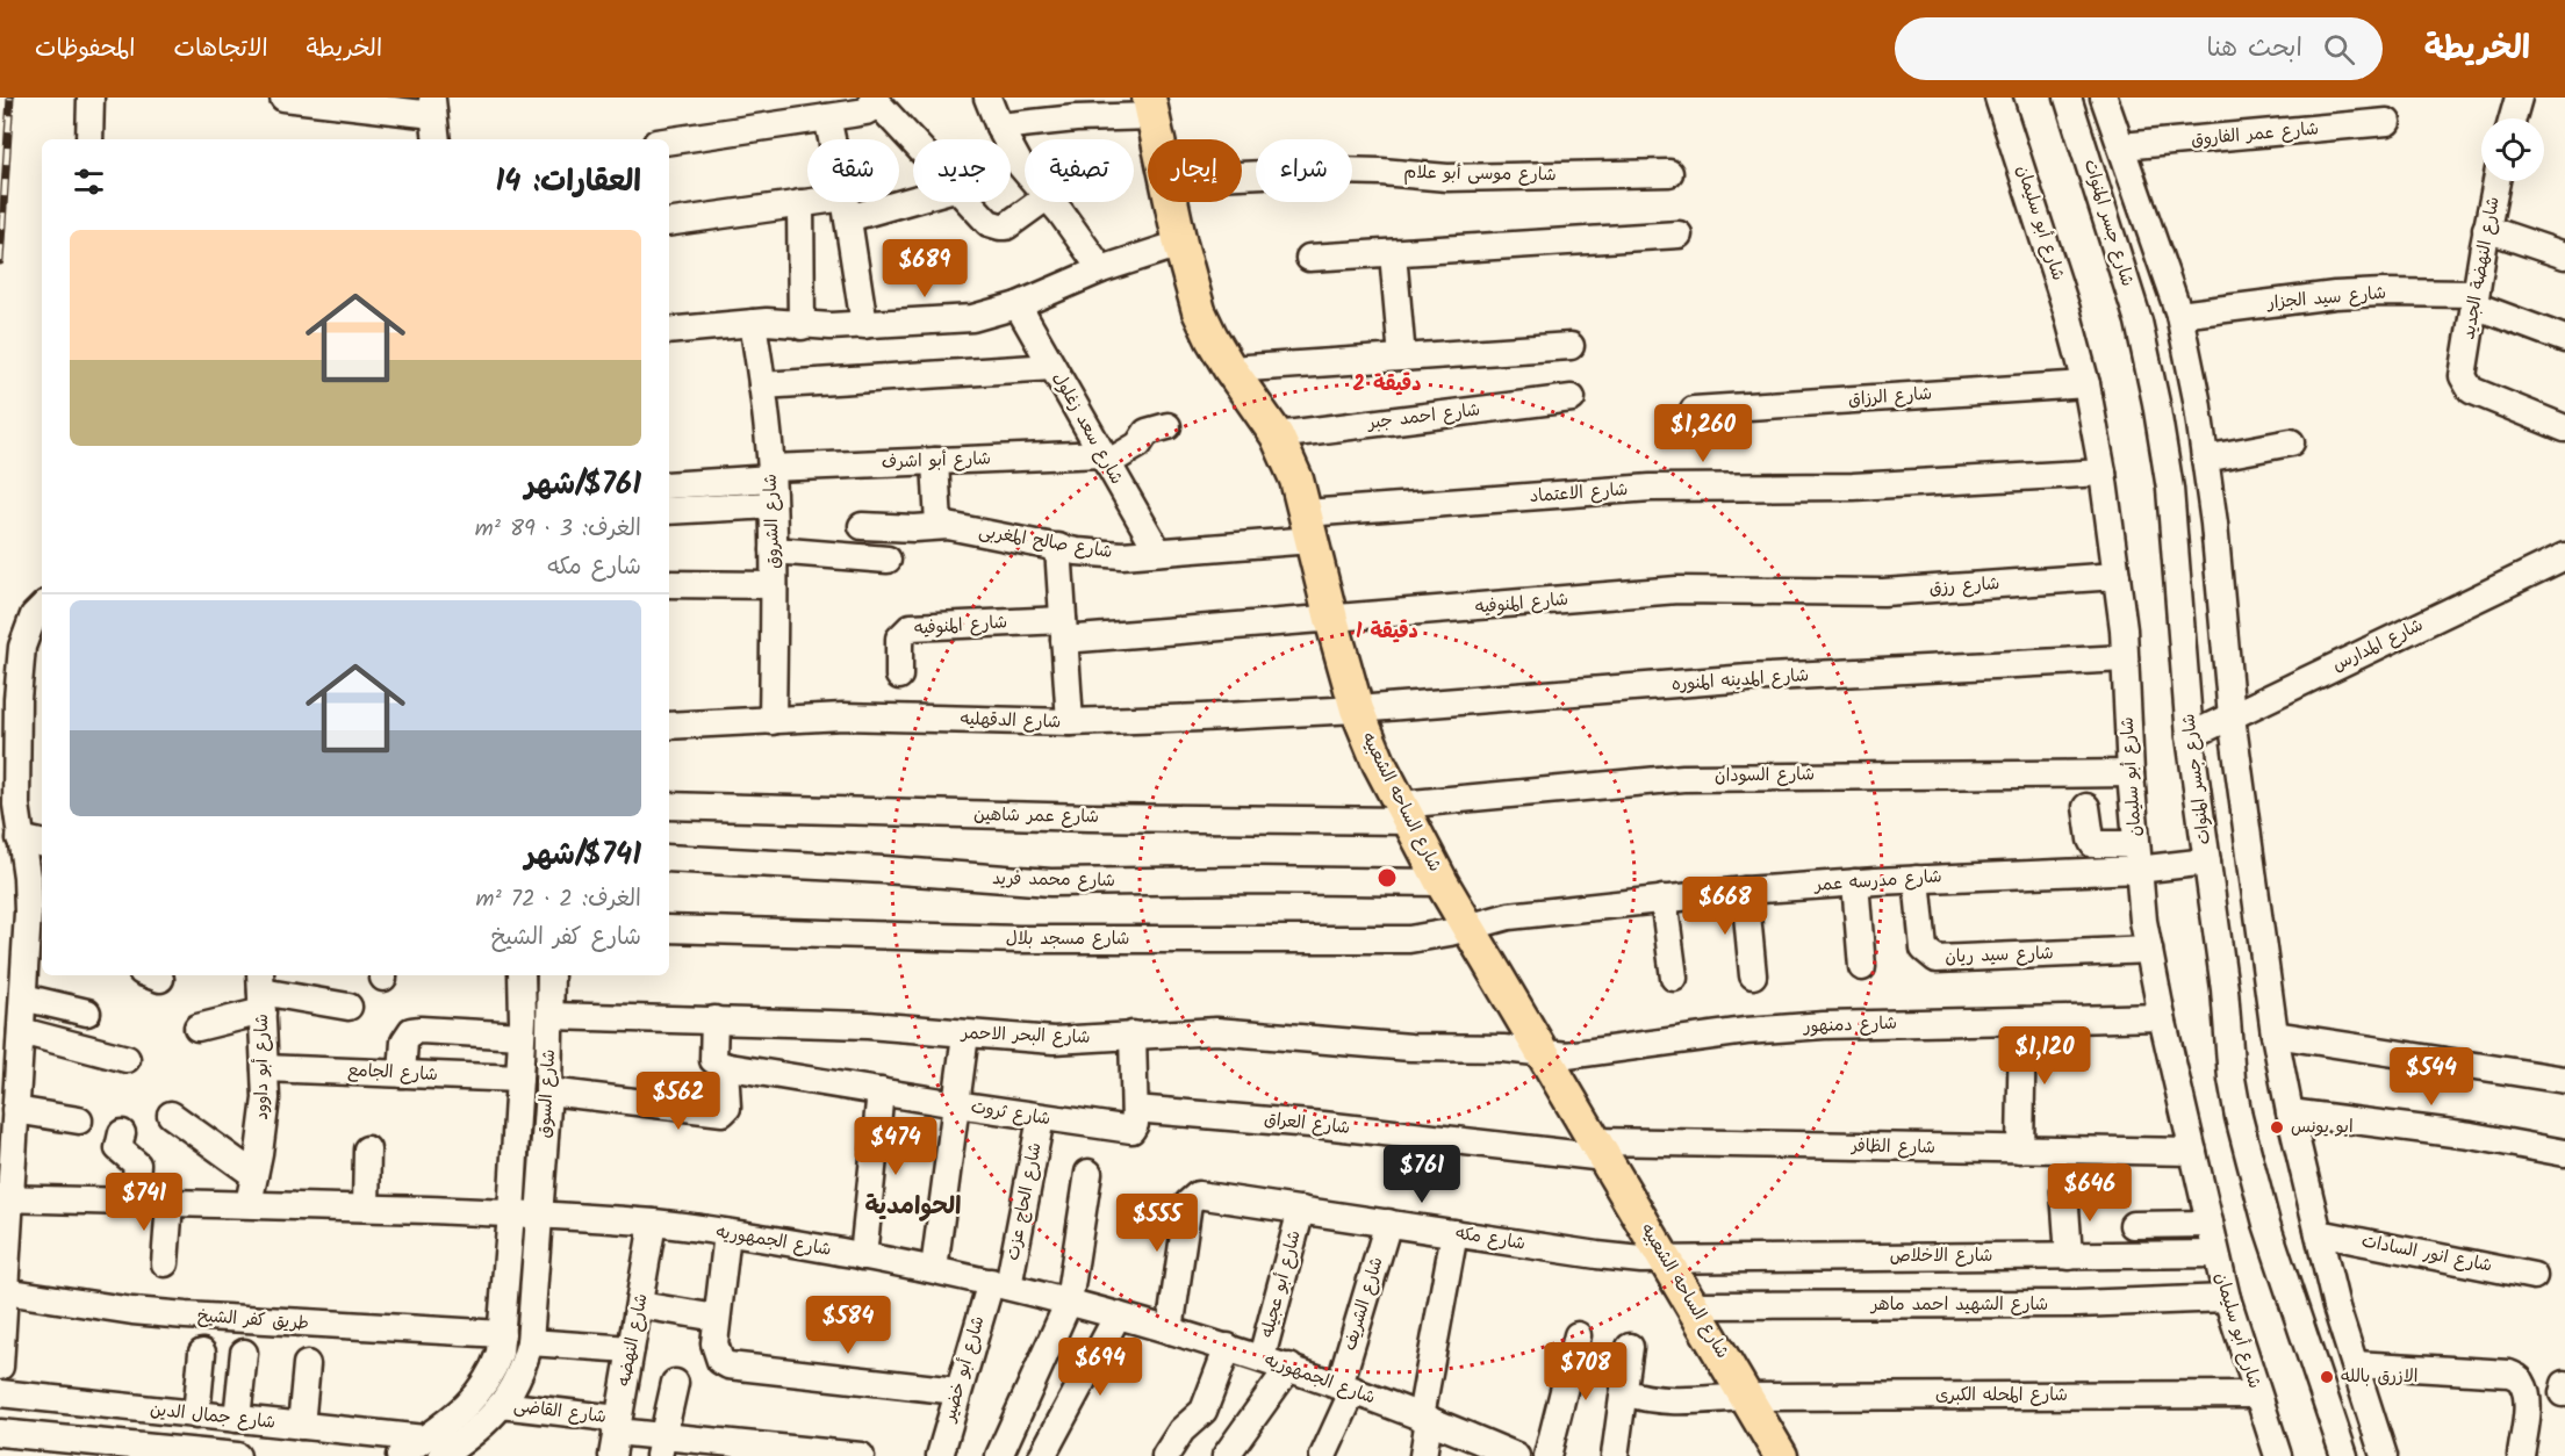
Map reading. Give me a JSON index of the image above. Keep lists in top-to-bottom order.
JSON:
{
  "streets": {
    "main road": ["شارع الساحه الشعبيه"],
    "street": [
      "شارع عمر الفاروق",
      "شارع موسى أبو علام",
      "شارع أبو سليمان",
      "شارع جسر المنوات",
      "شارع النهضة الجديد",
      "شارع سيد الجزار",
      "شارع الرزاق",
      "شارع احمد جبر",
      "شارع سعد زغلول",
      "شارع أبو اشرف",
      "شارع الاعتماد",
      "شارع الشروق",
      "شارع صالح المغربى",
      "شارع رزق",
      "شارع المنوفيه",
      "شارع المدارس",
      "شارع المدينه المنوره",
      "شارع الدقهليه",
      "شارع السودان",
      "شارع عمر شاهين",
      "شارع محمد فريد",
      "شارع مدرسه عمر",
      "شارع مسجد بلال",
      "شارع سيد ريان",
      "شارع دمنهور",
      "شارع البحر الاحمر",
      "شارع أبو داوود",
      "شارع الجامع",
      "شارع السوق",
      "شارع ثروت",
      "شارع العراق",
      "شارع الظافر",
      "شارع الحاج عزت",
      "شارع مكه",
      "شارع الجمهوريه",
      "شارع انور السادات",
      "شارع الاخلاص",
      "شارع أبو عجيله",
      "شارع الشريف",
      "شارع الشهيد احمد ماهر",
      "طريق كفر الشيخ",
      "شارع النهضه",
      "شارع أبو خضير",
      "شارع المحله الكبرى",
      "شارع القاضى",
      "شارع جمال الدين"
    ]
  },
  "crossings": [
    ["شارع عمر الفاروق", "شارع جسر المنوات"],
    ["شارع أبو سليمان", "شارع الرزاق"],
    ["شارع أبو سليمان", "شارع الاعتماد"],
    ["شارع أبو سليمان", "شارع رزق"],
    ["شارع أبو سليمان", "شارع المدينه المنوره"],
    ["شارع أبو سليمان", "شارع السودان"],
    ["شارع أبو سليمان", "شارع مدرسه عمر"],
    ["شارع أبو سليمان", "شارع سيد ريان"],
    ["شارع أبو سليمان", "شارع دمنهور"],
    ["شارع أبو سليمان", "شارع الظافر"],
    ["شارع أبو سليمان", "شارع الاخلاص"],
    ["شارع أبو سليمان", "شارع الشهيد احمد ماهر"],
    ["شارع أبو سليمان", "شارع المحله الكبرى"],
    ["شارع جسر المنوات", "شارع سيد الجزار"],
    ["شارع جسر المنوات", "شارع المدارس"],
    ["شارع جسر المنوات", "شارع مدرسه عمر"],
    ["شارع جسر المنوات", "شارع انور السادات"],
    ["شارع النهضة الجديد", "شارع سيد الجزار"],
    ["شارع احمد جبر", "شارع الساحه الشعبيه"],
    ["شارع سعد زغلول", "شارع أبو اشرف"],
    ["شارع سعد زغلول", "شارع صالح المغربى"],
    ["شارع أبو اشرف", "شارع الشروق"],
    ["شارع الاعتماد", "شارع صالح المغربى"],
    ["شارع الاعتماد", "شارع الساحه الشعبيه"],
    ["شارع الشروق", "شارع الدقهليه"],
    ["شارع صالح المغربى", "شارع الساحه الشعبيه"],
    ["شارع رزق", "شارع المنوفيه"],
    ["شارع المنوفيه", "شارع الساحه الشعبيه"],
    ["شارع المدينه المنوره", "شارع الدقهليه"],
    ["شارع المدينه المنوره", "شارع الساحه الشعبيه"],
    ["شارع الدقهليه", "شارع الساحه الشعبيه"],
    ["شارع السودان", "شارع الساحه الشعبيه"],
    ["شارع السودان", "شارع عمر شاهين"],
    ["شارع الساحه الشعبيه", "شارع عمر شاهين"],
    ["شارع الساحه الشعبيه", "شارع محمد فريد"],
    ["شارع الساحه الشعبيه", "شارع مدرسه عمر"],
    ["شارع الساحه الشعبيه", "شارع مسجد بلال"],
    ["شارع الساحه الشعبيه", "شارع دمنهور"],
    ["شارع الساحه الشعبيه", "شارع البحر الاحمر"],
    ["شارع الساحه الشعبيه", "شارع العراق"],
    ["شارع الساحه الشعبيه", "شارع الظافر"],
    ["شارع الساحه الشعبيه", "شارع مكه"],
    ["شارع الساحه الشعبيه", "شارع الاخلاص"],
    ["شارع الساحه الشعبيه", "شارع الشهيد احمد ماهر"],
    ["شارع الساحه الشعبيه", "شارع المحله الكبرى"],
    ["شارع مدرسه عمر", "شارع مسجد بلال"],
    ["شارع مدرسه عمر", "شارع سيد ريان"],
    ["شارع دمنهور", "شارع البحر الاحمر"],
    ["شارع البحر الاحمر", "شارع السوق"],
    ["شارع أبو داوود", "شارع الجامع"],
    ["شارع أبو داوود", "شارع الجمهوريه"],
    ["شارع الجامع", "شارع السوق"],
    ["شارع السوق", "شارع الجمهوريه"],
    ["شارع السوق", "طريق كفر الشيخ"],
    ["شارع السوق", "شارع القاضى"],
    ["شارع السوق", "شارع جمال الدين"],
    ["شارع ثروت", "شارع العراق"],
    ["شارع ثروت", "شارع الحاج عزت"],
    ["شارع العراق", "شارع الظافر"],
    ["شارع الحاج عزت", "شارع الجمهوريه"],
    ["شارع الحاج عزت", "شارع أبو خضير"],
    ["شارع مكه", "شارع الجمهوريه"],
    ["شارع مكه", "شارع الاخلاص"],
    ["شارع مكه", "شارع أبو عجيله"],
    ["شارع مكه", "شارع الشريف"],
    ["شارع الجمهوريه", "شارع أبو عجيله"],
    ["شارع الجمهوريه", "شارع الشريف"],
    ["شارع الجمهوريه", "شارع النهضه"],
    ["شارع الجمهوريه", "شارع أبو خضير"],
    ["شارع النهضه", "شارع القاضى"]
  ],
  "districts": ["الحوامدية"],
  "places": ["ابو يونس", "الازرق بالله"],
  "page": {
    "header": "الخريطة",
    "search": "ابحث هنا",
    "nav": ["الخريطة", "الاتجاهات", "المحفوظات"],
    "chip": [
      "شراء",
      "إيجار",
      "تصفية",
      "جديد",
      "شقة"
    ],
    "heading": "العقارات: 14",
    "list": [
      {
        "name": "$761/شهر",
        "note": "الغرف: 3 · 89 m² · شارع مكه"
      },
      {
        "name": "$741/شهر",
        "note": "الغرف: 2 · 72 m² · شارع كفر الشيخ"
      }
    ],
    "price": [
      "$689",
      "$1,260",
      "$668",
      "$1,120",
      "$544",
      "$562",
      "$474",
      "$761",
      "$646",
      "$741",
      "$555",
      "$584",
      "$694",
      "$708"
    ]
  },
  "rings": ["2 دقيقة", "1 دقيقة"]
}
